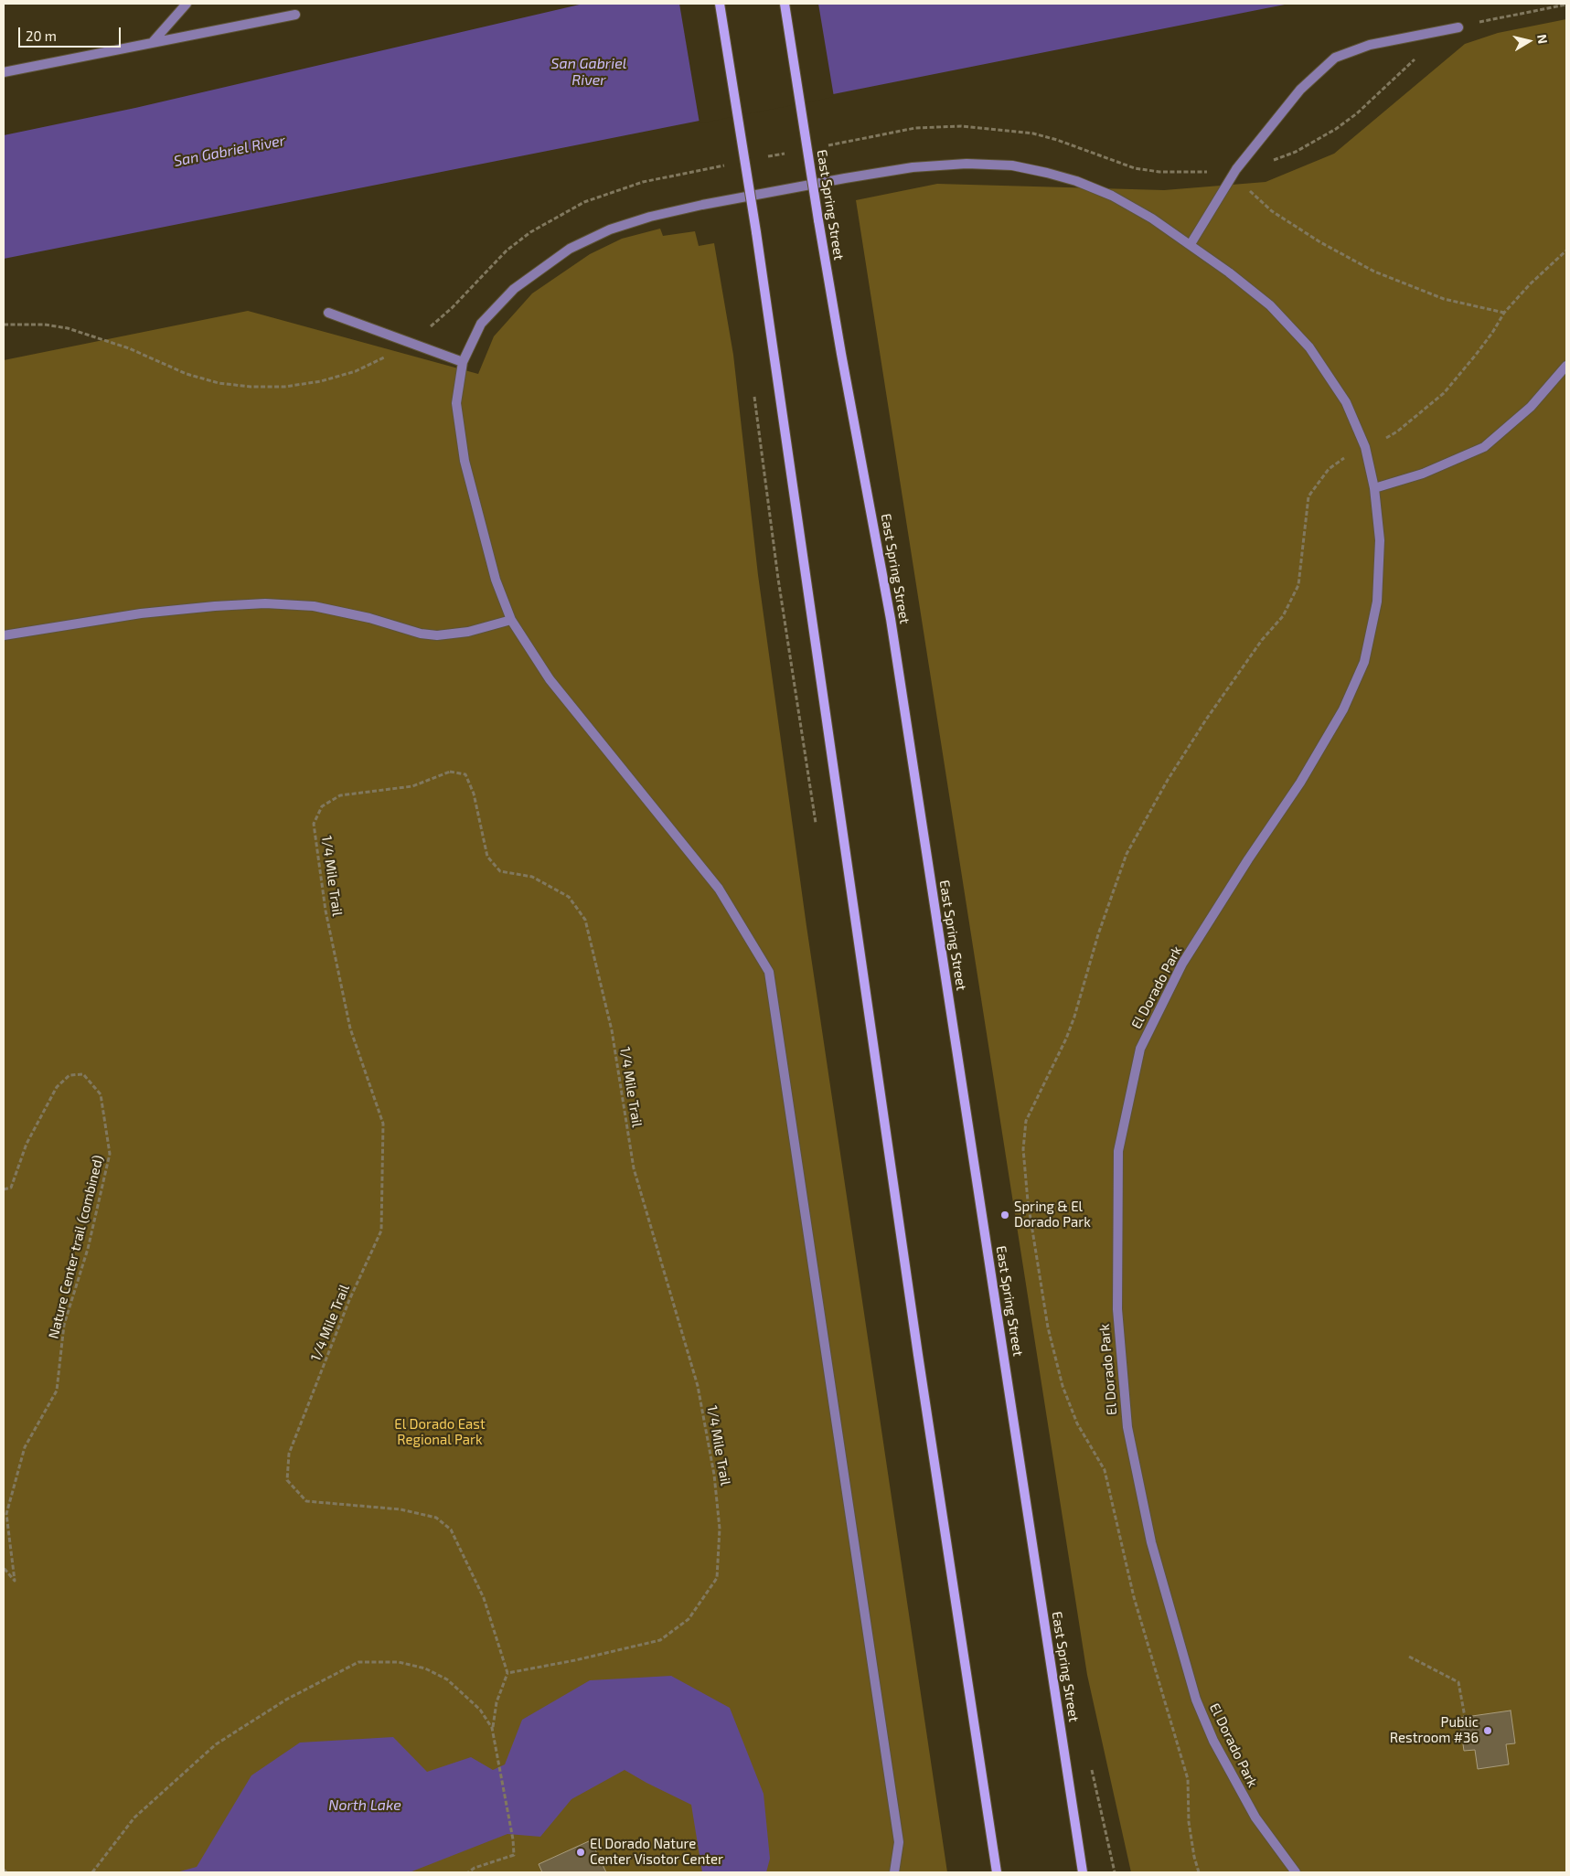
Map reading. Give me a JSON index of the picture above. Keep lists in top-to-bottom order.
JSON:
{
  "streets": {
    "main road": ["East Spring Street"],
    "lane": ["El Dorado Park"],
    "path": ["1/4 Mile Trail", "Nature Center trail (combined)"]
  },
  "water": ["San Gabriel River", "North Lake"],
  "parks": ["El Dorado East Regional Park"],
  "places": ["Spring & El Dorado Park", "Public Restroom #36", "El Dorado Nature Center Visotor Center"],
  "scale_bar": "20 m",
  "north": "right"
}
